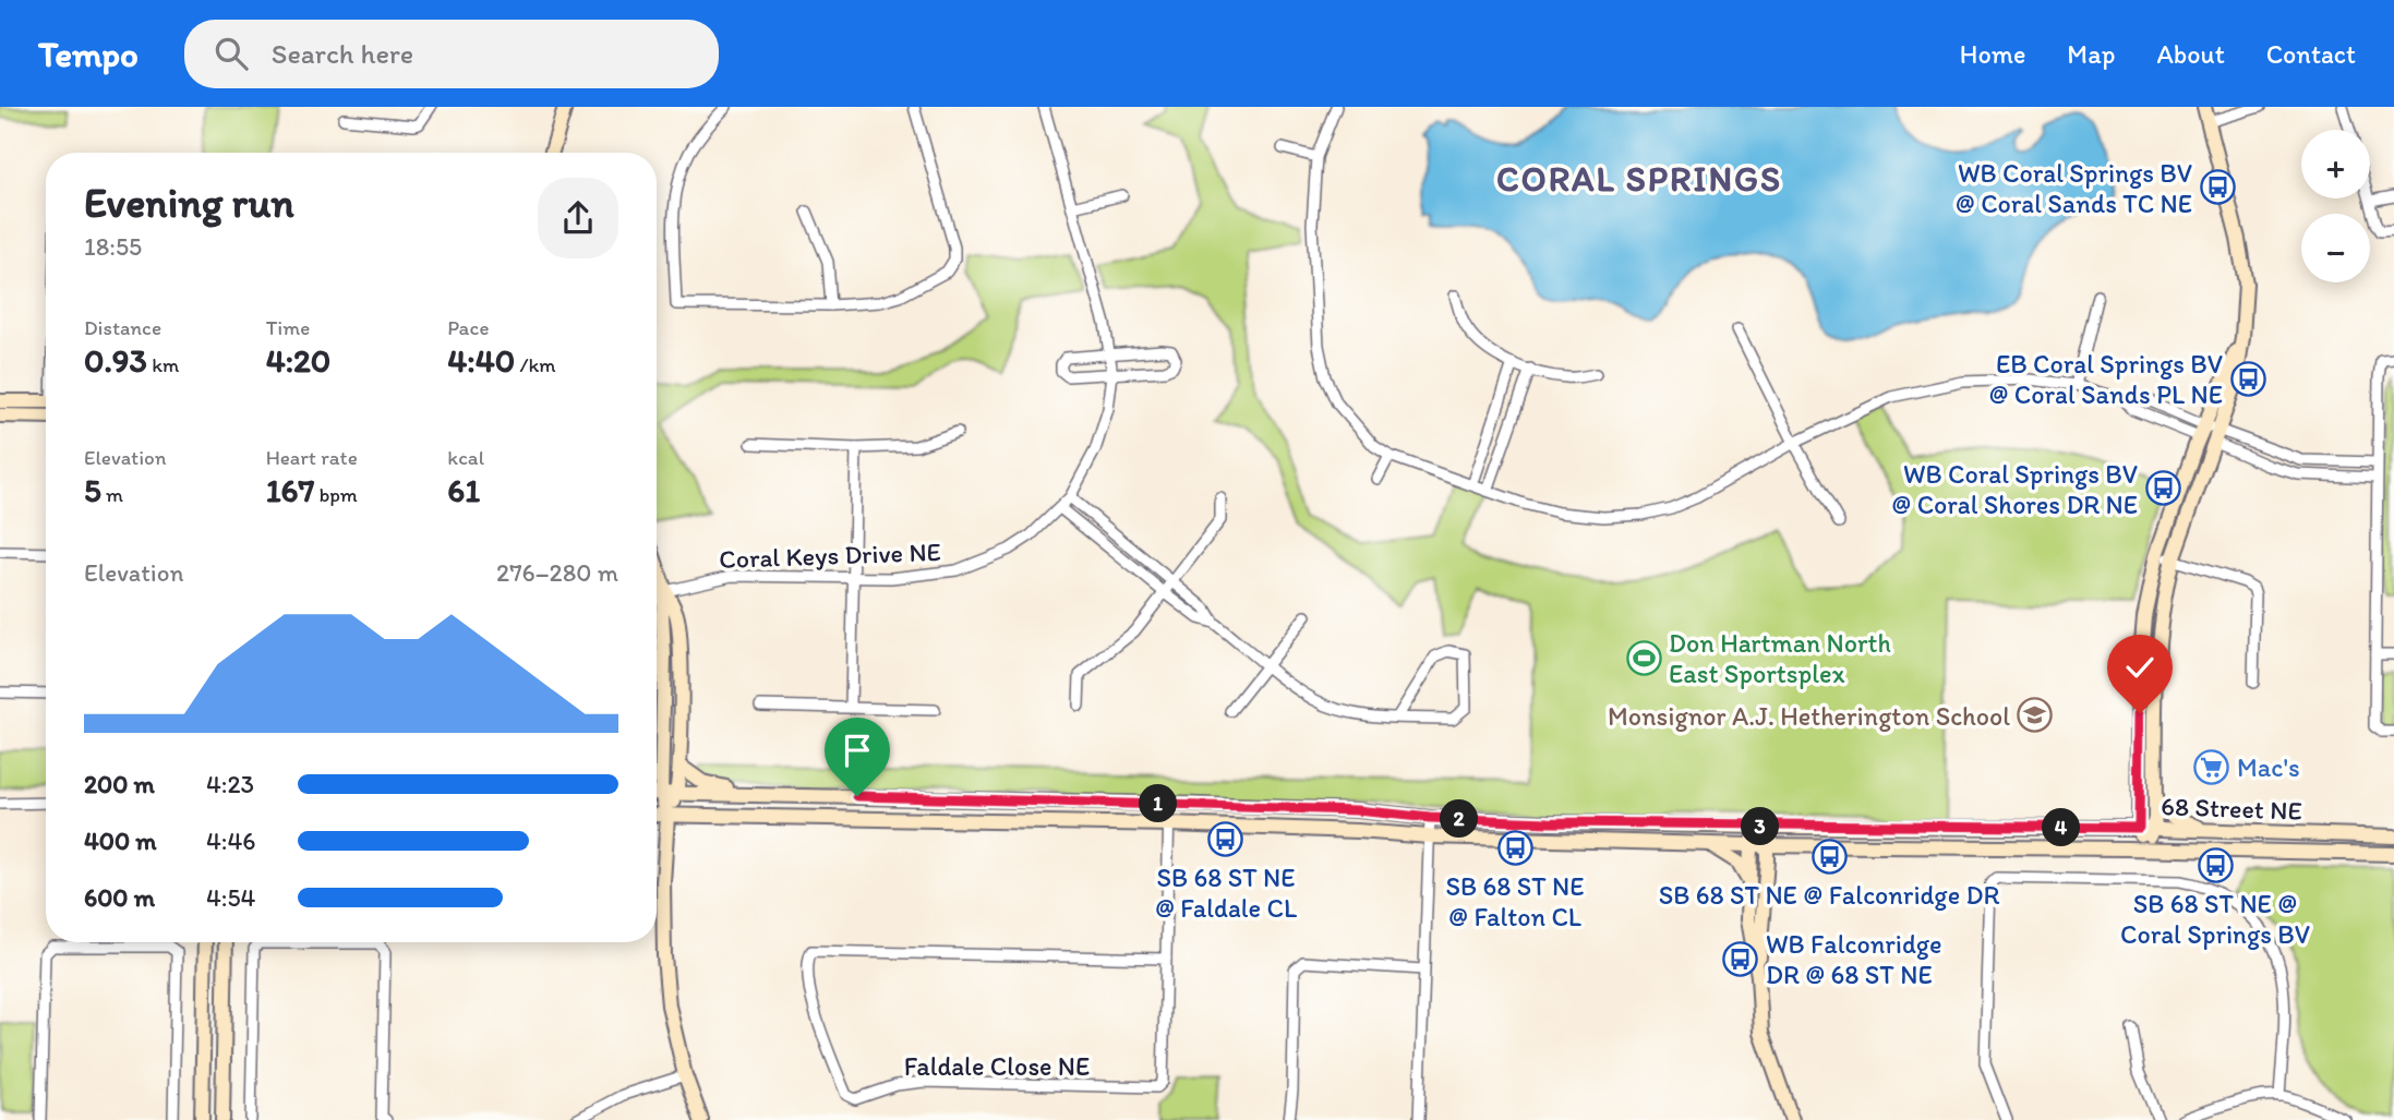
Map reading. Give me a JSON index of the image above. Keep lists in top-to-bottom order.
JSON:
{
  "streets": {
    "main road": ["68 Street NE"],
    "street": ["Coral Keys Drive NE", "Faldale Close NE"]
  },
  "crossings": [
    ["68 Street NE", "Faldale Close NE"]
  ],
  "districts": ["CORAL SPRINGS"],
  "places": {
    "bus stop": [
      "WB Coral Springs BV @ Coral Sands TC NE",
      "EB Coral Springs BV @ Coral Sands PL NE",
      "WB Coral Springs BV @ Coral Shores DR NE",
      "SB 68 ST NE @ Faldale CL",
      "SB 68 ST NE @ Falton CL",
      "SB 68 ST NE @ Falconridge DR",
      "SB 68 ST NE @ Coral Springs BV",
      "WB Falconridge DR @ 68 ST NE"
    ],
    "sports": ["Don Hartman North East Sportsplex"],
    "school or university": ["Monsignor A.J. Hetherington School"],
    "supermarket": ["Mac's"]
  },
  "page": {
    "header": "Tempo",
    "search": "Search here",
    "nav": [
      "Home",
      "Map",
      "About",
      "Contact"
    ],
    "map_buttons": ["+", "−"],
    "heading": ["Evening run", "18:55"],
    "stats": [
      ["Distance", "0.93 km"],
      ["Time", "4:20"],
      ["Pace", "4:40 /km"],
      ["Elevation", "5 m"],
      ["Heart rate", "167 bpm"],
      ["kcal", "61"]
    ],
    "chart": ["Elevation", "276–280 m"],
    "list": [
      {
        "name": "200 m",
        "note": "4:23"
      },
      {
        "name": "400 m",
        "note": "4:46"
      },
      {
        "name": "600 m",
        "note": "4:54"
      }
    ],
    "pins": [
      "1",
      "2",
      "3",
      "4"
    ]
  }
}
